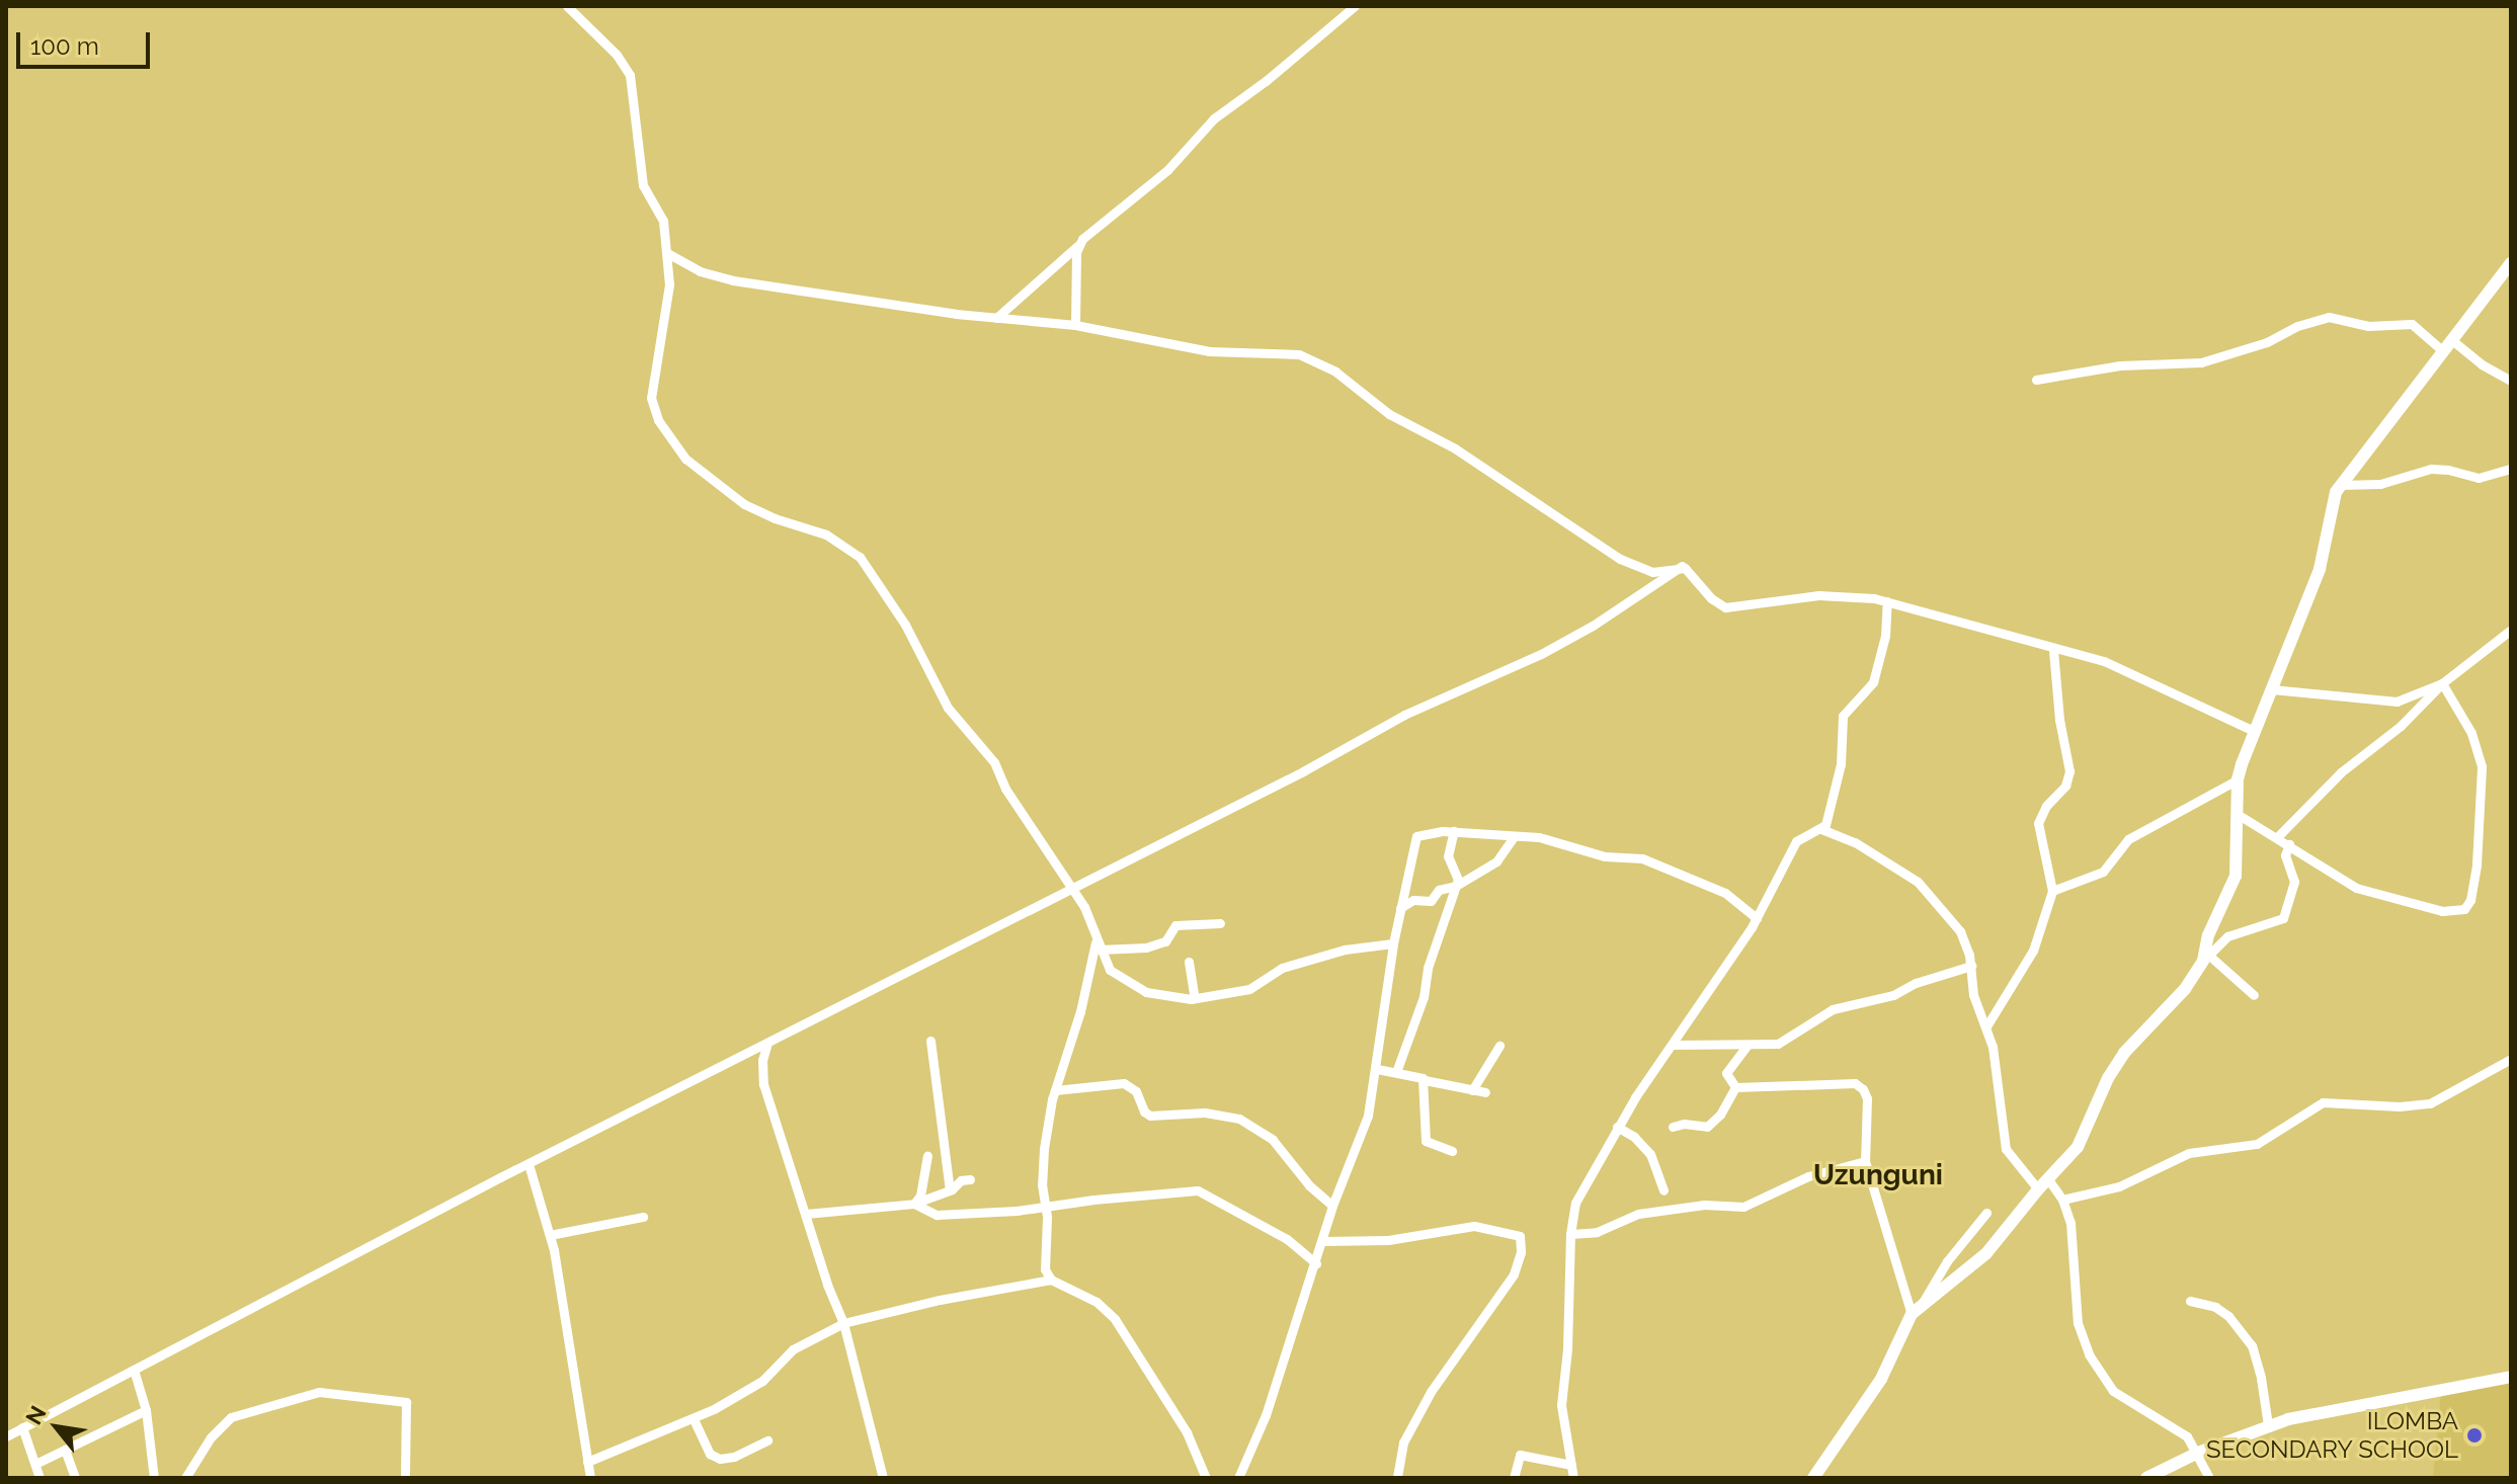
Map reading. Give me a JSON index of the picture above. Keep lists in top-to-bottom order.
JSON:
{
  "districts": ["Uzunguni"],
  "places": ["ILOMBA SECONDARY SCHOOL"],
  "scale_bar": "100 m",
  "north": "top left"
}
